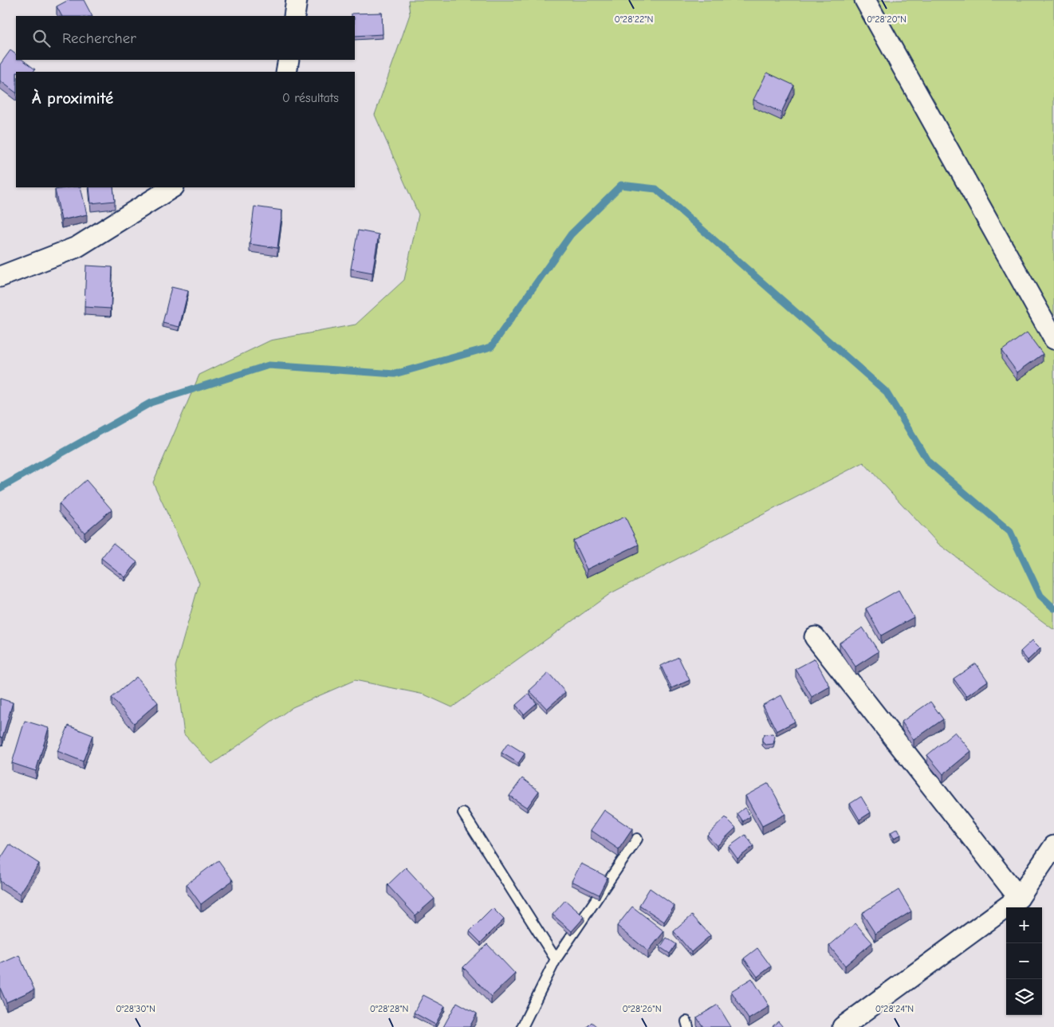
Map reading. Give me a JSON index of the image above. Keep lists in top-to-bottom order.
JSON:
{
  "page": {
    "search": "Rechercher",
    "heading": ["À proximité", "0 résultats"],
    "map_buttons": ["+", "−"]
  },
  "coordinates": [
    "0°28'22\"N",
    "0°28'20\"N",
    "0°28'30\"N",
    "0°28'28\"N",
    "0°28'26\"N",
    "0°28'24\"N"
  ]
}
